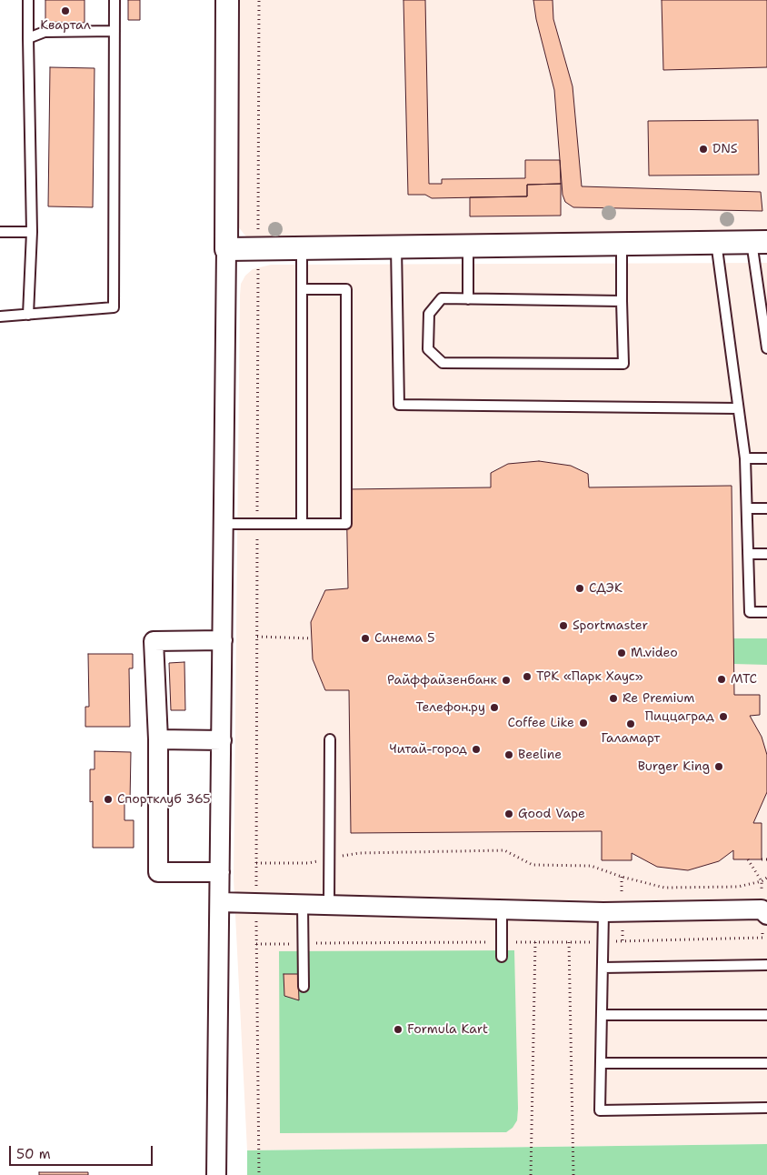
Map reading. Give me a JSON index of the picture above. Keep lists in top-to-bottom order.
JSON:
{
  "places": [
    "Квартал",
    "DNS",
    "СДЭК",
    "Sportmaster",
    "Синема 5",
    "M.video",
    "ТРК «Парк Хаус»",
    "МТС",
    "Райффайзенбанк",
    "Re Premium",
    "Телефон.ру",
    "Пиццаград",
    "Coffee Like",
    "Галамарт",
    "Читай-город",
    "Beeline",
    "Burger King",
    "Спортклуб 365",
    "Good Vape",
    "Formula Kart"
  ],
  "scale_bar": "50 m"
}
